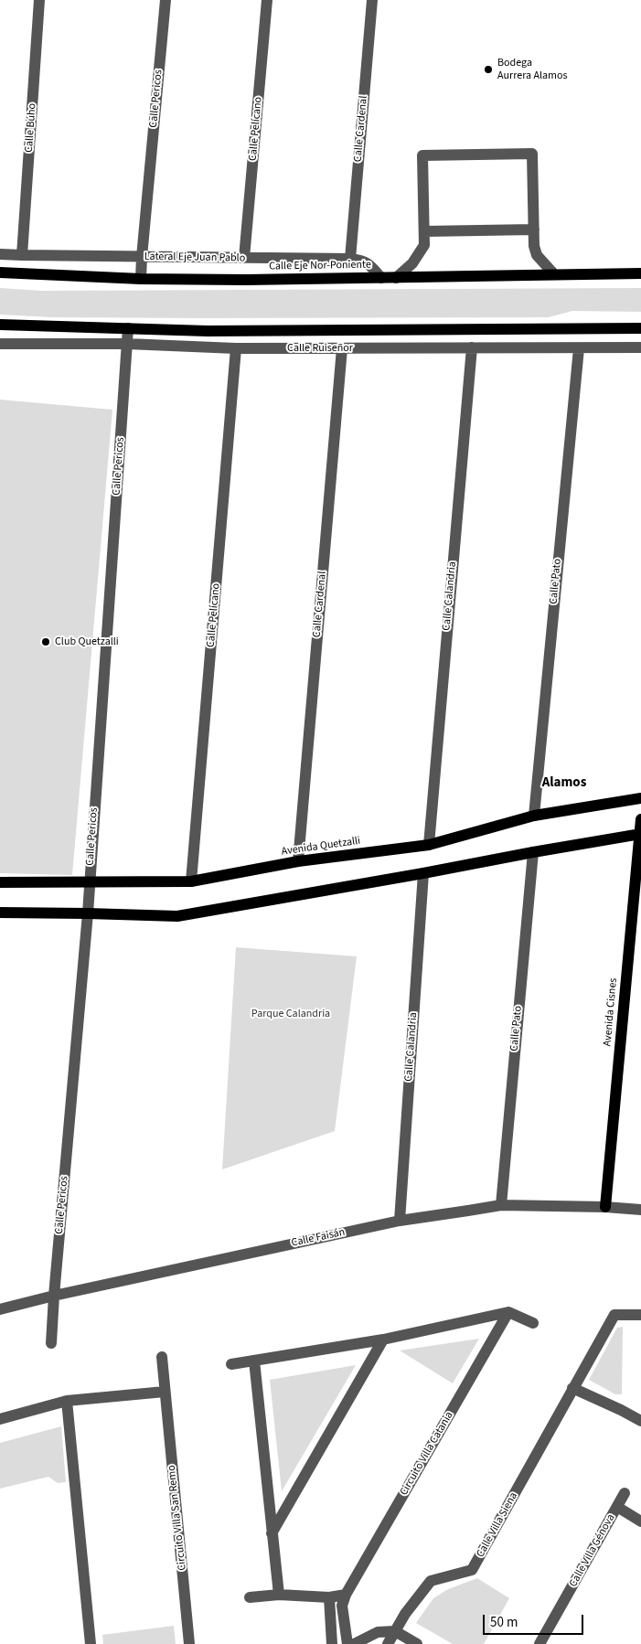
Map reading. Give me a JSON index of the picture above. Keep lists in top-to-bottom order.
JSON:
{
  "streets": {
    "main road": ["Calle Eje Nor-Poniente", "Avenida Quetzalli", "Avenida Cisnes"],
    "street": [
      "Calle Pericos",
      "Calle Búho",
      "Calle Pelícano",
      "Calle Cardenal",
      "Lateral Eje Juan Pablo",
      "Calle Ruiseñor",
      "Calle Pato",
      "Calle Calandria",
      "Calle Faisán",
      "Circuito Villa Catania",
      "Circuito Villa San Remo",
      "Calle Villa Siena",
      "Calle Villa Génova"
    ]
  },
  "crossings": [
    ["Calle Pericos", "Lateral Eje Juan Pablo"],
    ["Calle Pericos", "Calle Eje Nor-Poniente"],
    ["Calle Pericos", "Calle Ruiseñor"],
    ["Calle Pericos", "Avenida Quetzalli"],
    ["Calle Pericos", "Calle Faisán"],
    ["Calle Búho", "Lateral Eje Juan Pablo"],
    ["Calle Pelícano", "Lateral Eje Juan Pablo"],
    ["Calle Pelícano", "Calle Ruiseñor"],
    ["Calle Pelícano", "Avenida Quetzalli"],
    ["Calle Cardenal", "Lateral Eje Juan Pablo"],
    ["Calle Cardenal", "Calle Ruiseñor"],
    ["Calle Cardenal", "Avenida Quetzalli"],
    ["Lateral Eje Juan Pablo", "Calle Eje Nor-Poniente"],
    ["Calle Ruiseñor", "Calle Pato"],
    ["Calle Ruiseñor", "Calle Calandria"],
    ["Calle Pato", "Avenida Quetzalli"],
    ["Calle Pato", "Calle Faisán"],
    ["Calle Calandria", "Avenida Quetzalli"],
    ["Calle Calandria", "Calle Faisán"],
    ["Avenida Cisnes", "Calle Faisán"]
  ],
  "districts": ["Alamos"],
  "parks": ["Parque Calandria"],
  "places": ["Bodega Aurrera Alamos", "Club Quetzalli"],
  "scale_bar": "50 m"
}
